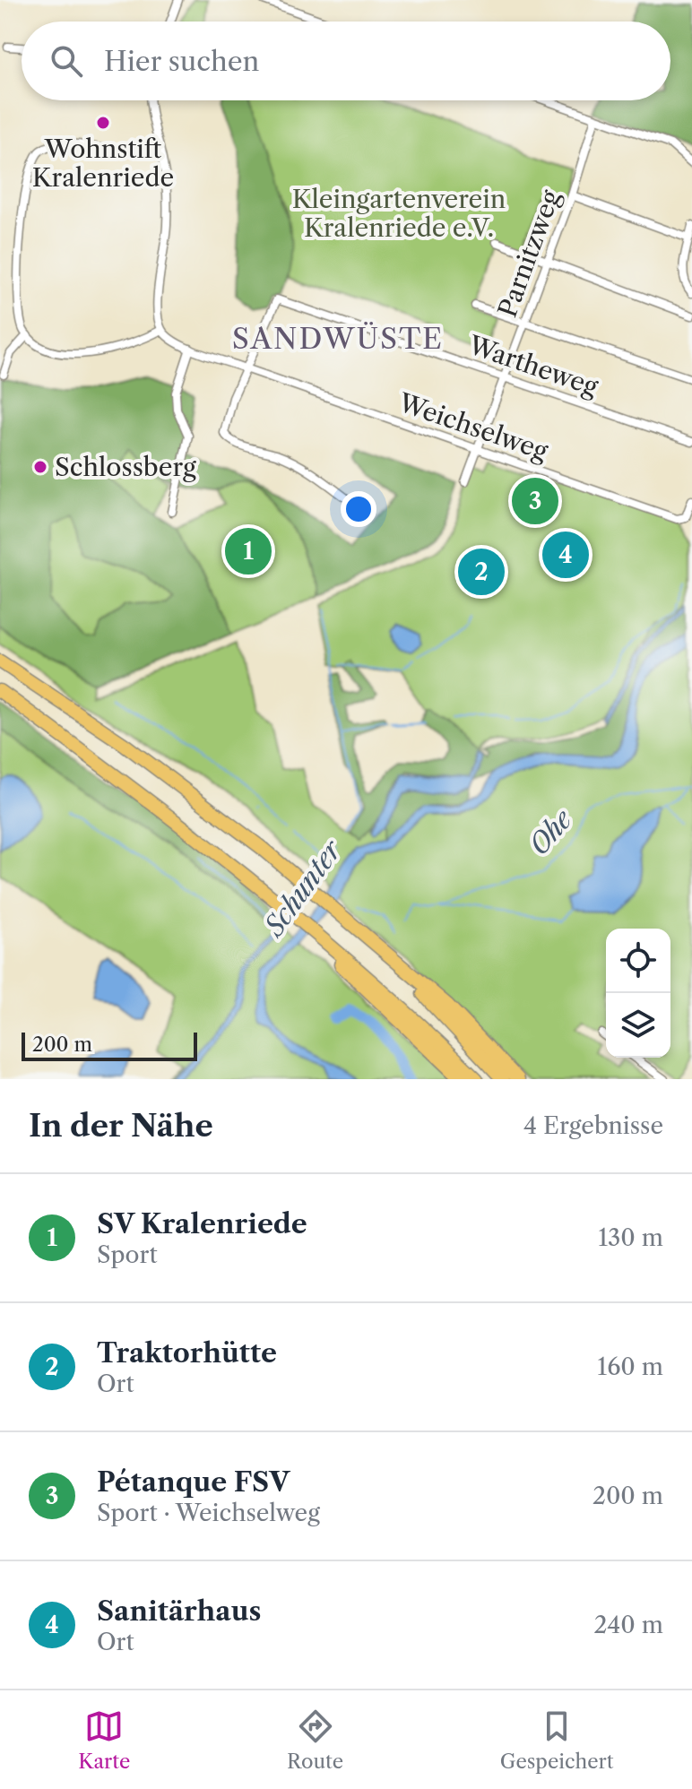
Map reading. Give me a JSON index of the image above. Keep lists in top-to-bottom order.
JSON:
{
  "streets": {
    "street": ["Parnitzweg", "Wartheweg", "Weichselweg"]
  },
  "crossings": [
    ["Parnitzweg", "Wartheweg"],
    ["Parnitzweg", "Weichselweg"],
    ["Wartheweg", "Weichselweg"]
  ],
  "districts": ["SANDWÜSTE"],
  "water": ["Ohe", "Schunter"],
  "parks": ["Kleingartenverein Kralenriede e.V."],
  "places": ["Wohnstift Kralenriede", "Schlossberg"],
  "scale_bar": "200 m",
  "page": {
    "search": "Hier suchen",
    "pins": [
      "3",
      "1",
      "4",
      "2"
    ],
    "scale": "200 m",
    "heading": ["In der Nähe", "4 Ergebnisse"],
    "list": [
      {
        "mark": "1",
        "name": "SV Kralenriede",
        "note": "Sport",
        "value": "130 m"
      },
      {
        "mark": "2",
        "name": "Traktorhütte",
        "note": "Ort",
        "value": "160 m"
      },
      {
        "mark": "3",
        "name": "Pétanque FSV",
        "note": "Sport · Weichselweg",
        "value": "200 m"
      },
      {
        "mark": "4",
        "name": "Sanitärhaus",
        "note": "Ort",
        "value": "240 m"
      }
    ],
    "nav": ["Karte", "Route", "Gespeichert"]
  }
}
